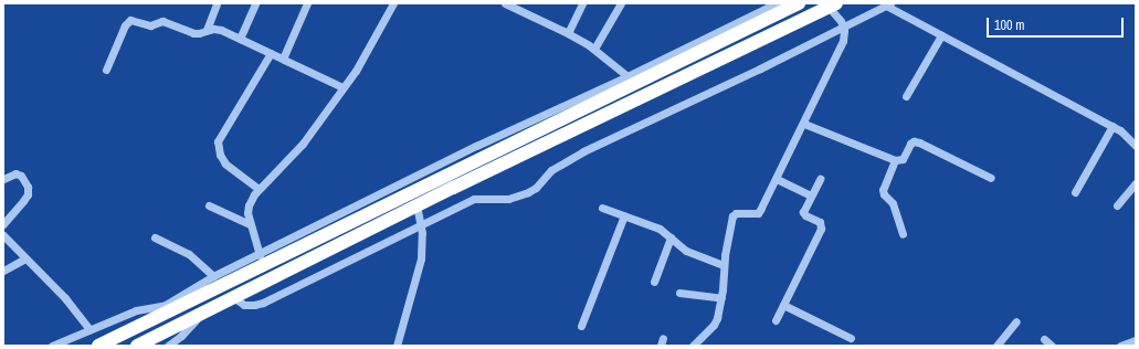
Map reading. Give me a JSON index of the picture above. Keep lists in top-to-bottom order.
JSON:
{
  "scale_bar": "100 m"
}
